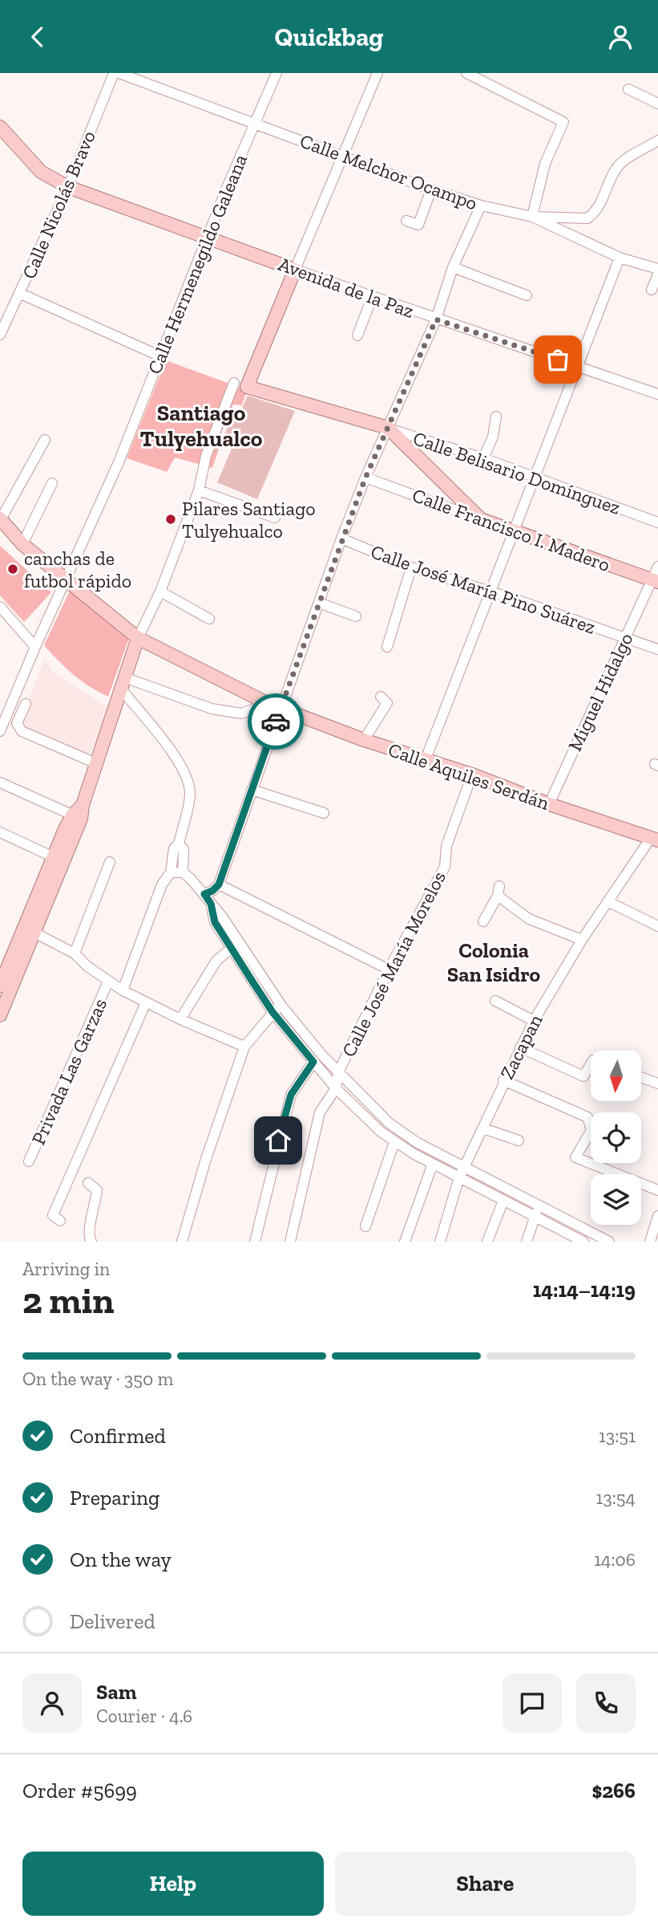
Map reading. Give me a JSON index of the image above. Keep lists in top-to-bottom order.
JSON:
{
  "streets": {
    "main road": [
      "Avenida de la Paz",
      "Calle Belisario Domínguez",
      "Calle Francisco I. Madero",
      "Calle Aquiles Serdán"
    ],
    "street": [
      "Calle Melchor Ocampo",
      "Calle Nicolás Bravo",
      "Calle Hermenegildo Galeana",
      "Calle José María Pino Suárez",
      "Miguel Hidalgo",
      "Calle José María Morelos",
      "Zacapan",
      "Privada Las Garzas"
    ]
  },
  "crossings": [
    ["Calle Melchor Ocampo", "Calle Hermenegildo Galeana"],
    ["Calle Nicolás Bravo", "Avenida de la Paz"],
    ["Calle Hermenegildo Galeana", "Avenida de la Paz"],
    ["Calle Hermenegildo Galeana", "Calle Aquiles Serdán"],
    ["Calle Francisco I. Madero", "Miguel Hidalgo"],
    ["Calle José María Pino Suárez", "Miguel Hidalgo"],
    ["Miguel Hidalgo", "Calle Aquiles Serdán"],
    ["Calle Aquiles Serdán", "Calle José María Morelos"],
    ["Calle Aquiles Serdán", "Zacapan"]
  ],
  "districts": ["Santiago Tulyehualco", "Colonia San Isidro"],
  "places": ["Pilares Santiago Tulyehualco", "canchas de futbol rápido"],
  "north": "bottom",
  "page": {
    "header": "Quickbag",
    "heading": ["2 min", "Arriving in", "14:14–14:19"],
    "panel": [
      "Sam",
      "Courier · 4.6",
      "Order #5699",
      "$266"
    ],
    "bar": "On the way · 350 m",
    "list": [
      ["Confirmed", "13:51"],
      ["Preparing", "13:54"],
      ["On the way", "14:06"],
      "Delivered"
    ],
    "buttons": ["Help", "Share"]
  }
}
